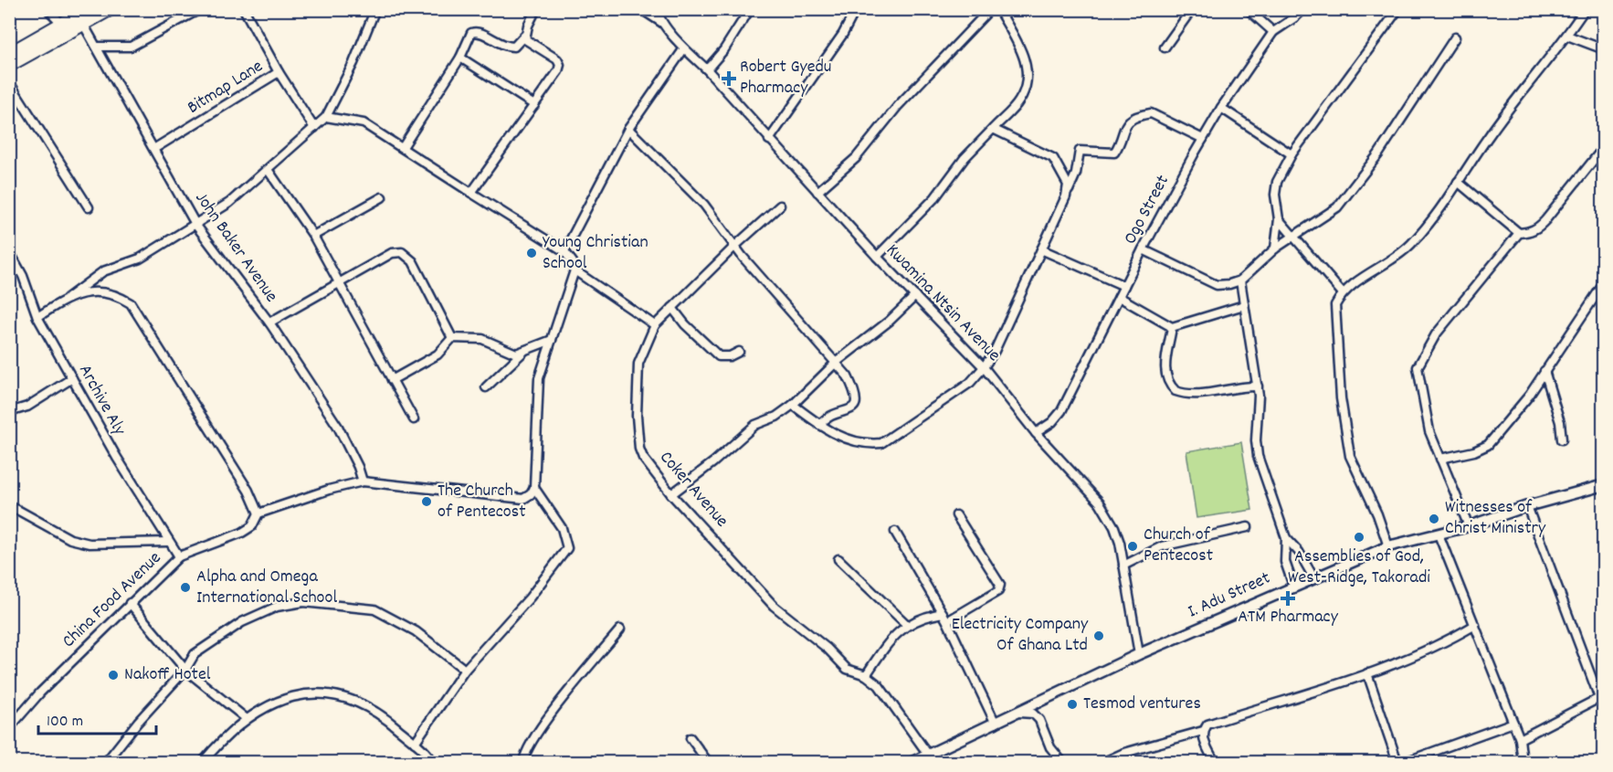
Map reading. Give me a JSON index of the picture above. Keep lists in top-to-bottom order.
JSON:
{
  "streets": {
    "street": [
      "Bitmap Lane",
      "Ogo Street",
      "John Baker Avenue",
      "Kwamina Ntsin Avenue",
      "Archive Aly",
      "Coker Avenue",
      "I. Adu Street",
      "China Food Avenue"
    ]
  },
  "crossings": [
    ["Bitmap Lane", "John Baker Avenue"],
    ["Ogo Street", "Kwamina Ntsin Avenue"],
    ["John Baker Avenue", "China Food Avenue"],
    ["Kwamina Ntsin Avenue", "I. Adu Street"],
    ["Archive Aly", "China Food Avenue"],
    ["Coker Avenue", "I. Adu Street"]
  ],
  "places": {
    "health": ["Robert Gyedu Pharmacy", "ATM Pharmacy"],
    "other": [
      "Young Christian School",
      "The Church of Pentecost",
      "Witnesses of Christ Ministry",
      "Assemblies of God, West-Ridge, Takoradi",
      "Church of Pentecost",
      "Alpha and Omega International School",
      "Electricity Company Of Ghana Ltd",
      "Nakoff Hotel",
      "Tesmod ventures"
    ]
  },
  "scale_bar": "100 m"
}
